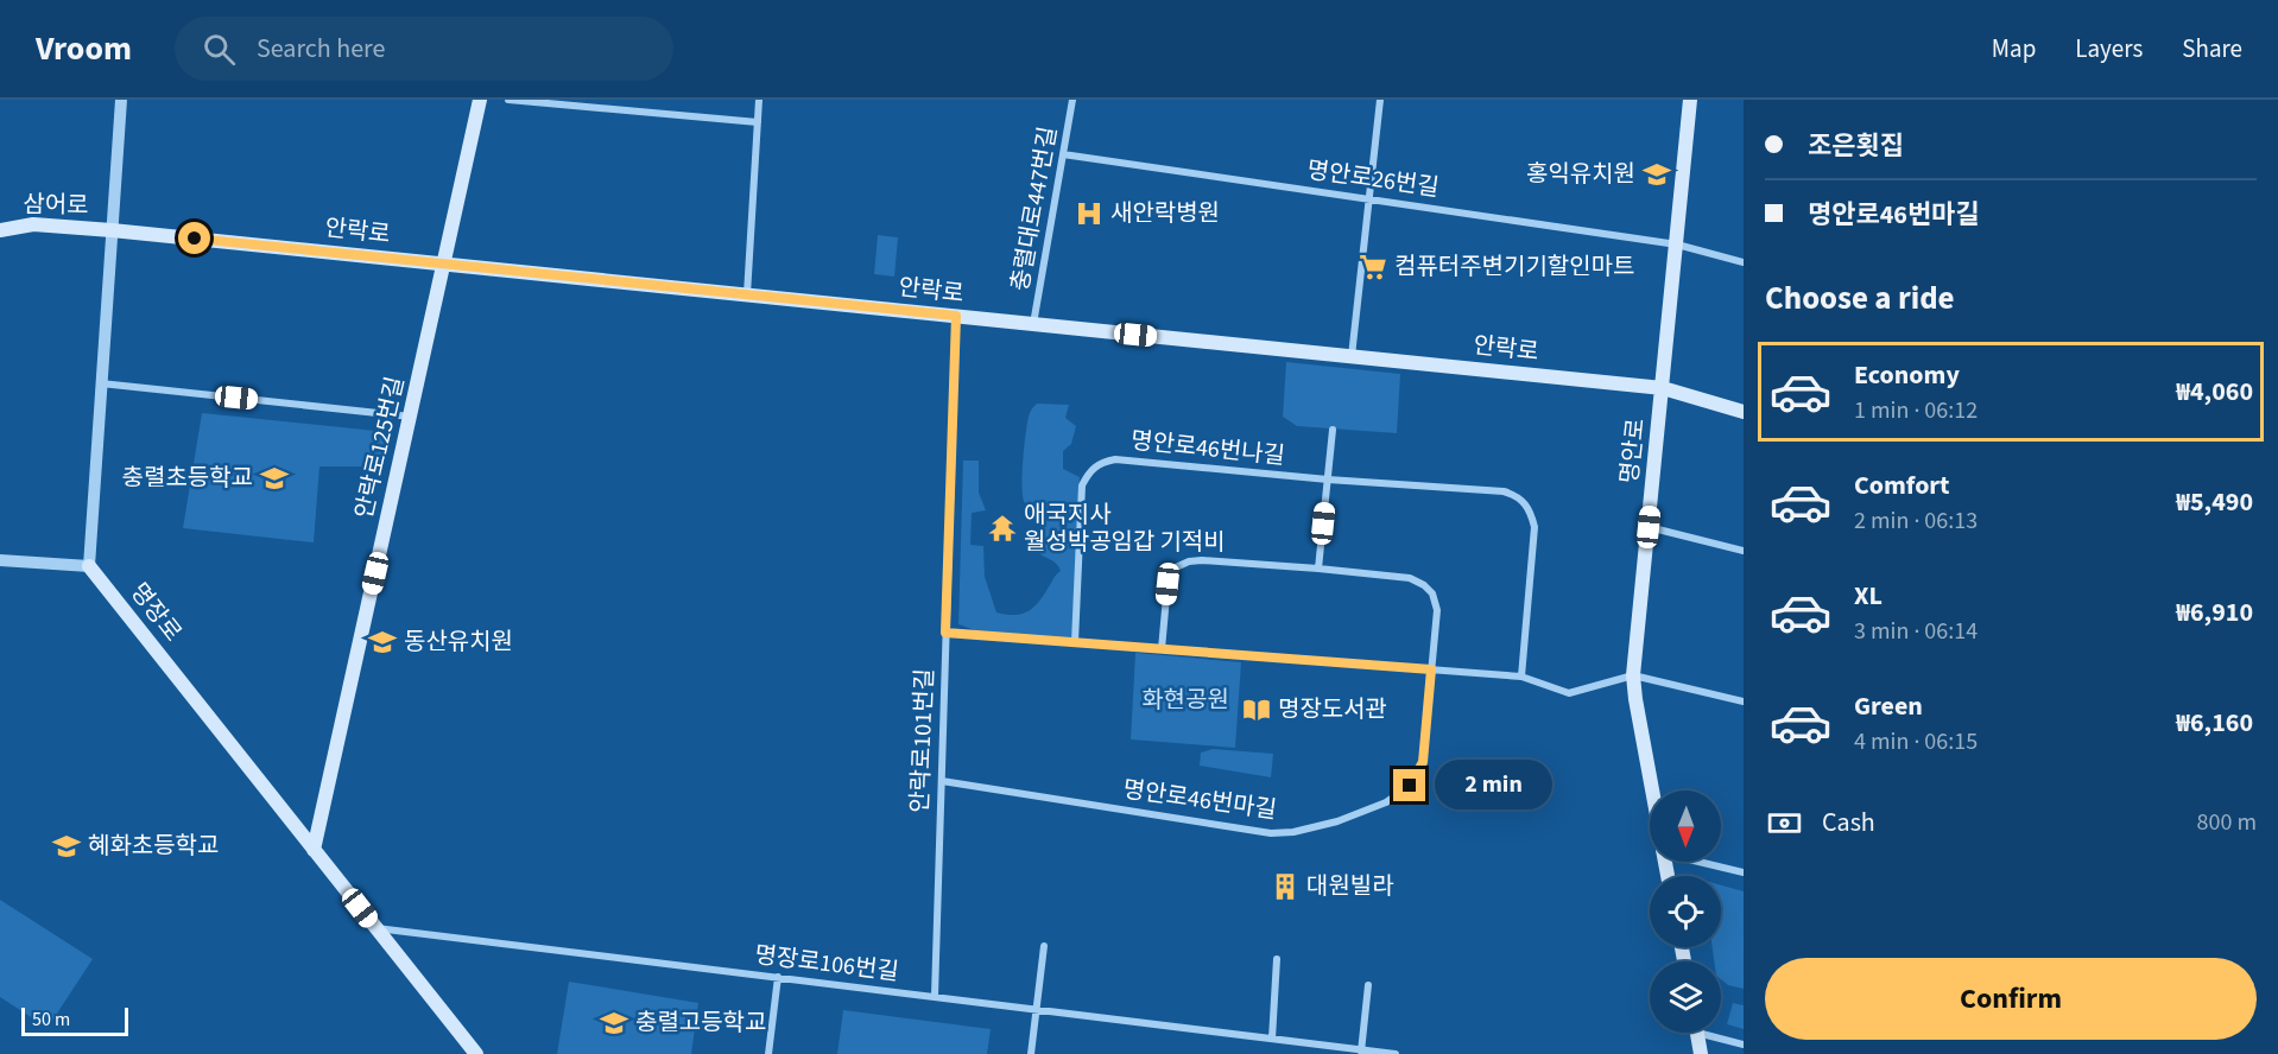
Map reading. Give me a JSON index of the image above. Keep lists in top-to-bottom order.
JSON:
{
  "streets": {
    "main road": [
      "삼어로",
      "안락로",
      "안락로125번길",
      "명안로",
      "명장로"
    ],
    "street": [
      "명안로26번길",
      "충렬대로447번길",
      "명안로46번나길",
      "안락로101번길",
      "명안로46번마길",
      "명장로106번길"
    ]
  },
  "crossings": [
    ["명안로26번길", "충렬대로447번길"],
    ["명안로26번길", "명안로"],
    ["삼어로", "안락로"],
    ["충렬대로447번길", "안락로"],
    ["안락로", "안락로125번길"],
    ["안락로", "명안로"],
    ["안락로", "안락로101번길"],
    ["안락로125번길", "명장로"],
    ["명장로", "명장로106번길"],
    ["안락로101번길", "명안로46번마길"],
    ["안락로101번길", "명장로106번길"]
  ],
  "parks": ["화현공원"],
  "places": {
    "school or university": [
      "홍익유치원",
      "충렬초등학교",
      "동산유치원",
      "혜화초등학교",
      "충렬고등학교"
    ],
    "hospital": ["새안락병원"],
    "supermarket": ["컴퓨터주변기기할인마트"],
    "temple": ["애국지사 월성박공임갑 기적비"],
    "library": ["명장도서관"],
    "building": ["대원빌라"]
  },
  "scale_bar": "50 m",
  "north": "bottom",
  "page": {
    "header": "Vroom",
    "search": "Search here",
    "nav": ["Map", "Layers", "Share"],
    "banner": ["조은횟집", "명안로46번마길"],
    "heading": "Choose a ride",
    "list": [
      {
        "name": "Economy",
        "note": "1 min · 06:12",
        "value": "₩4,060"
      },
      {
        "name": "Comfort",
        "note": "2 min · 06:13",
        "value": "₩5,490"
      },
      {
        "name": "XL",
        "note": "3 min · 06:14",
        "value": "₩6,910"
      },
      {
        "name": "Green",
        "note": "4 min · 06:15",
        "value": "₩6,160"
      }
    ],
    "bubble": "2 min",
    "pay": ["Cash", "800 m"],
    "buttons": "Confirm",
    "scale": "50 m"
  }
}
